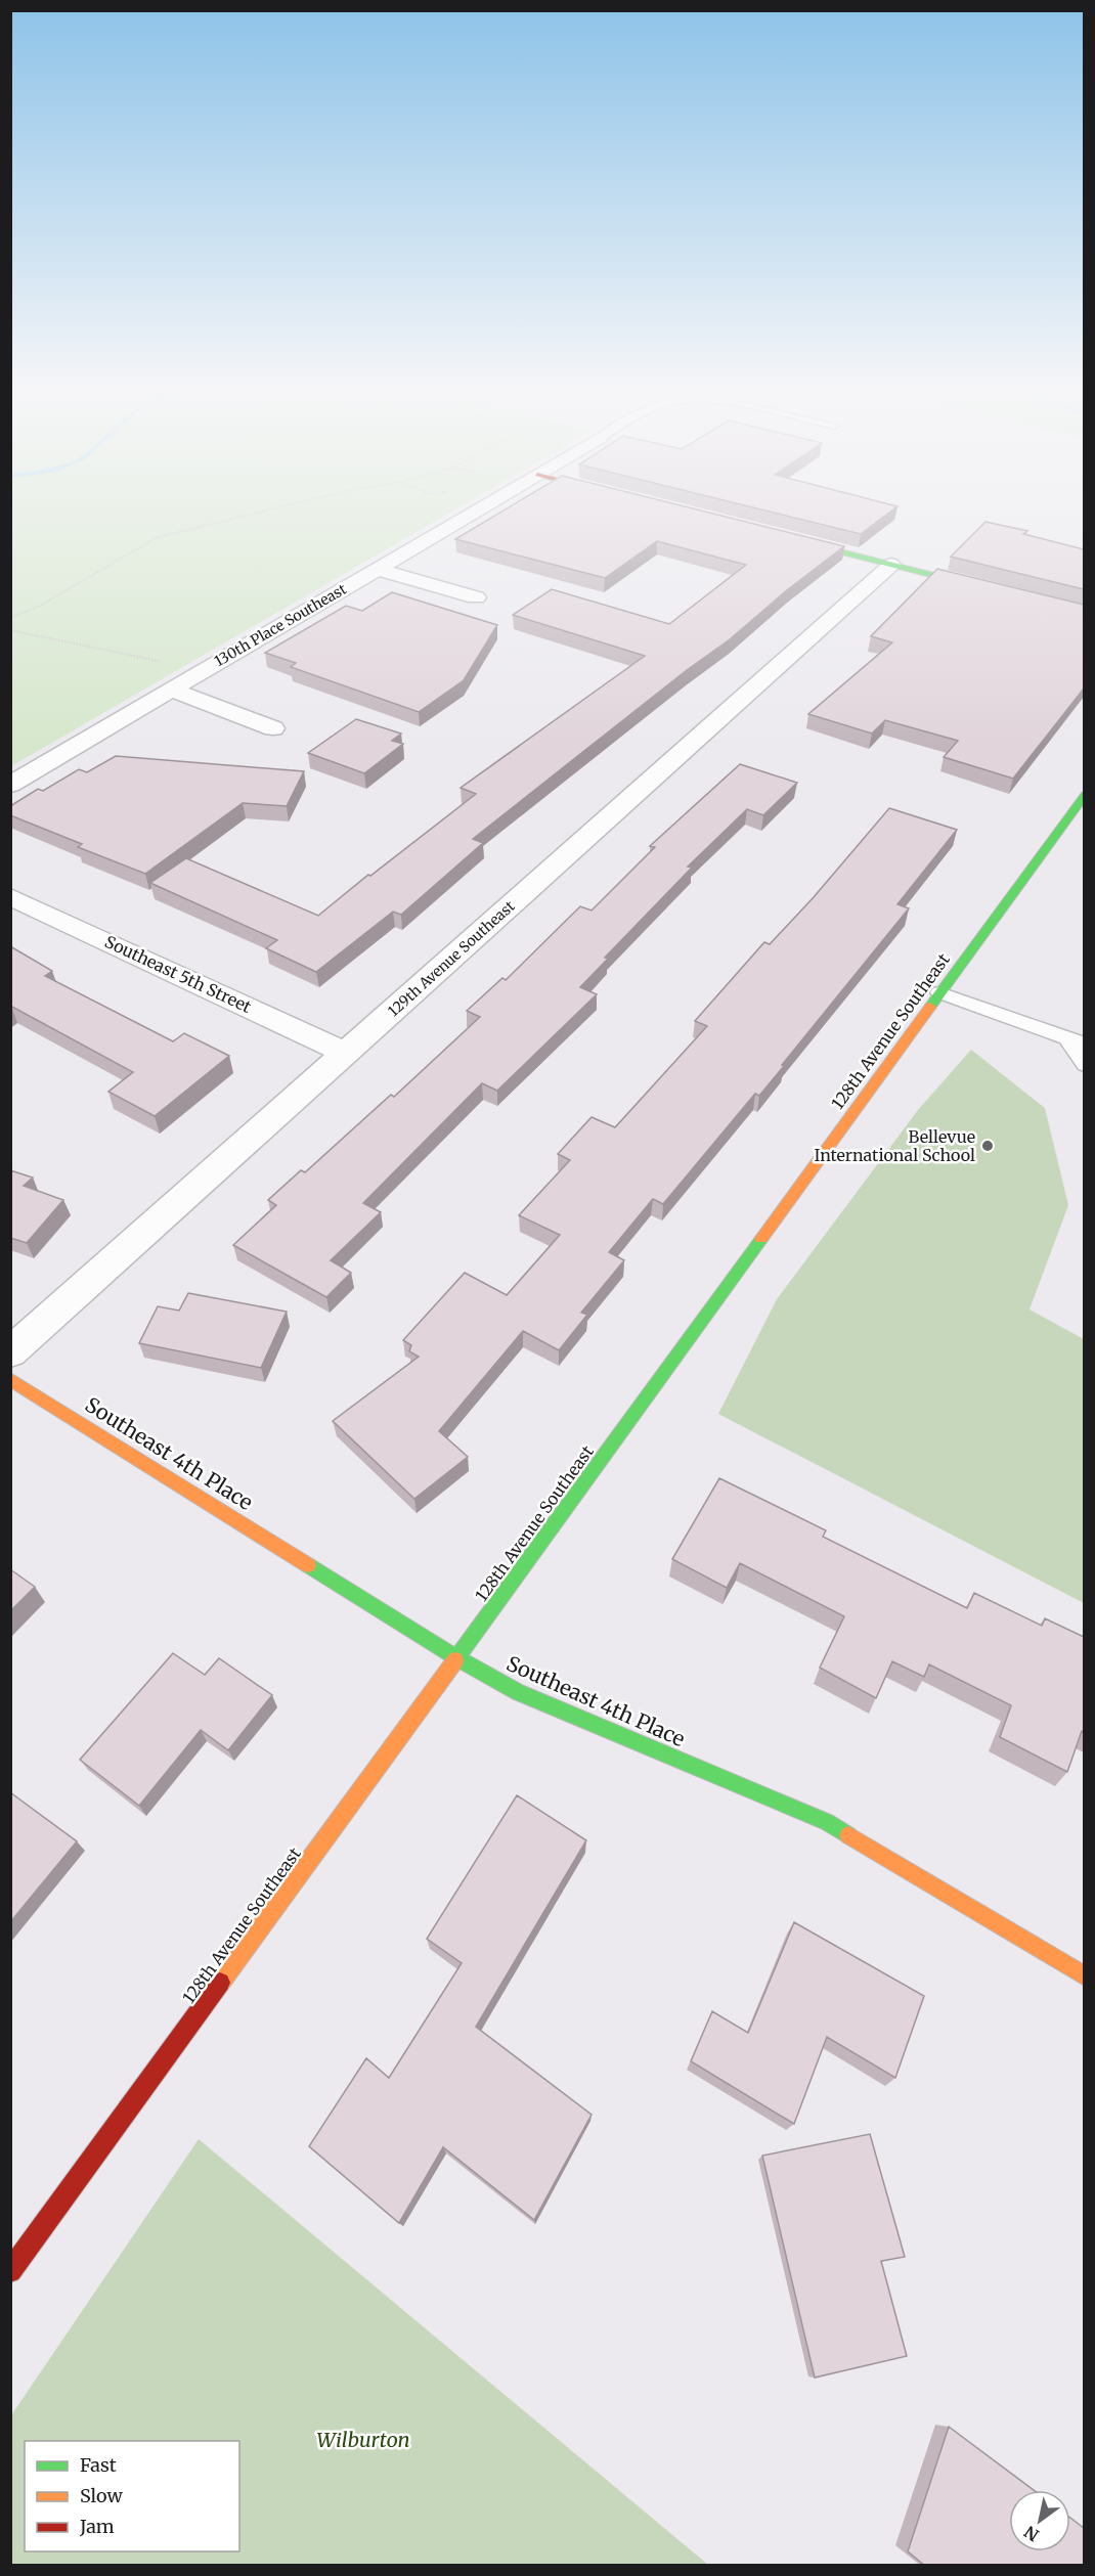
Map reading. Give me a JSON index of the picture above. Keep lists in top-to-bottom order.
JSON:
{
  "streets": {
    "street": [
      "130th Place Southeast",
      "129th Avenue Southeast",
      "Southeast 5th Street",
      "128th Avenue Southeast",
      "Southeast 4th Place"
    ]
  },
  "crossings": [
    ["129th Avenue Southeast", "Southeast 5th Street"],
    ["128th Avenue Southeast", "Southeast 4th Place"]
  ],
  "parks": ["Wilburton"],
  "places": ["Bellevue International School"],
  "legend": ["Fast", "Slow", "Jam"],
  "north": "bottom left"
}
